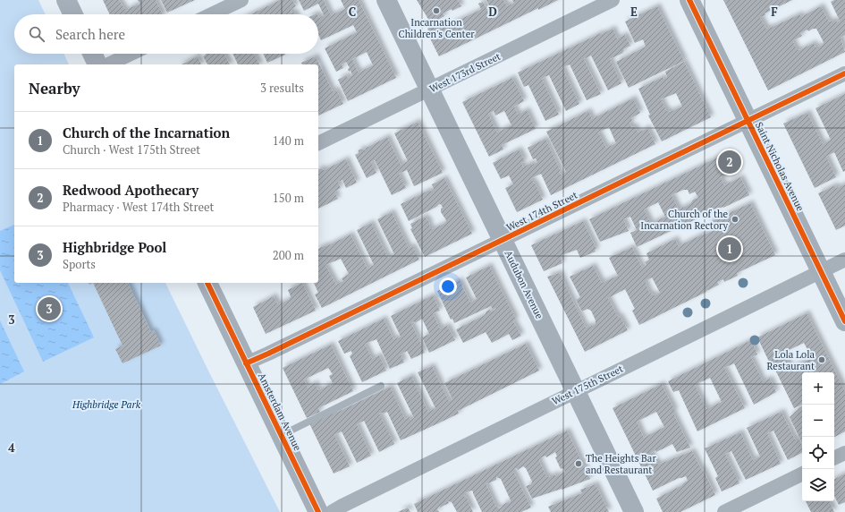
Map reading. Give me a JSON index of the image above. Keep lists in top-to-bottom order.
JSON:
{
  "streets": {
    "main road": ["Saint Nicholas Avenue", "Audubon Avenue", "Amsterdam Avenue"],
    "street": ["West 173rd Street", "West 174th Street", "West 175th Street"]
  },
  "crossings": [
    ["West 173rd Street", "Audubon Avenue"],
    ["Saint Nicholas Avenue", "West 174th Street"],
    ["Saint Nicholas Avenue", "West 175th Street"],
    ["West 174th Street", "Audubon Avenue"],
    ["West 174th Street", "Amsterdam Avenue"],
    ["Audubon Avenue", "West 175th Street"]
  ],
  "parks": ["Highbridge Park"],
  "places": [
    "Incarnation Children's Center",
    "Church of the Incarnation Rectory",
    "Lola Lola Restaurant",
    "The Heights Bar and Restaurant"
  ],
  "page": {
    "search": "Search here",
    "heading": ["Nearby", "3 results"],
    "list": [
      {
        "mark": "1",
        "name": "Church of the Incarnation",
        "note": "Church · West 175th Street",
        "value": "140 m"
      },
      {
        "mark": "2",
        "name": "Redwood Apothecary",
        "note": "Pharmacy · West 174th Street",
        "value": "150 m"
      },
      {
        "mark": "3",
        "name": "Highbridge Pool",
        "note": "Sports",
        "value": "200 m"
      }
    ],
    "pins": ["2", "1", "3"],
    "map_buttons": ["+", "−"]
  },
  "grid": {
    "columns": [
      "C",
      "D",
      "E",
      "F"
    ],
    "rows": ["3", "4"]
  }
}
